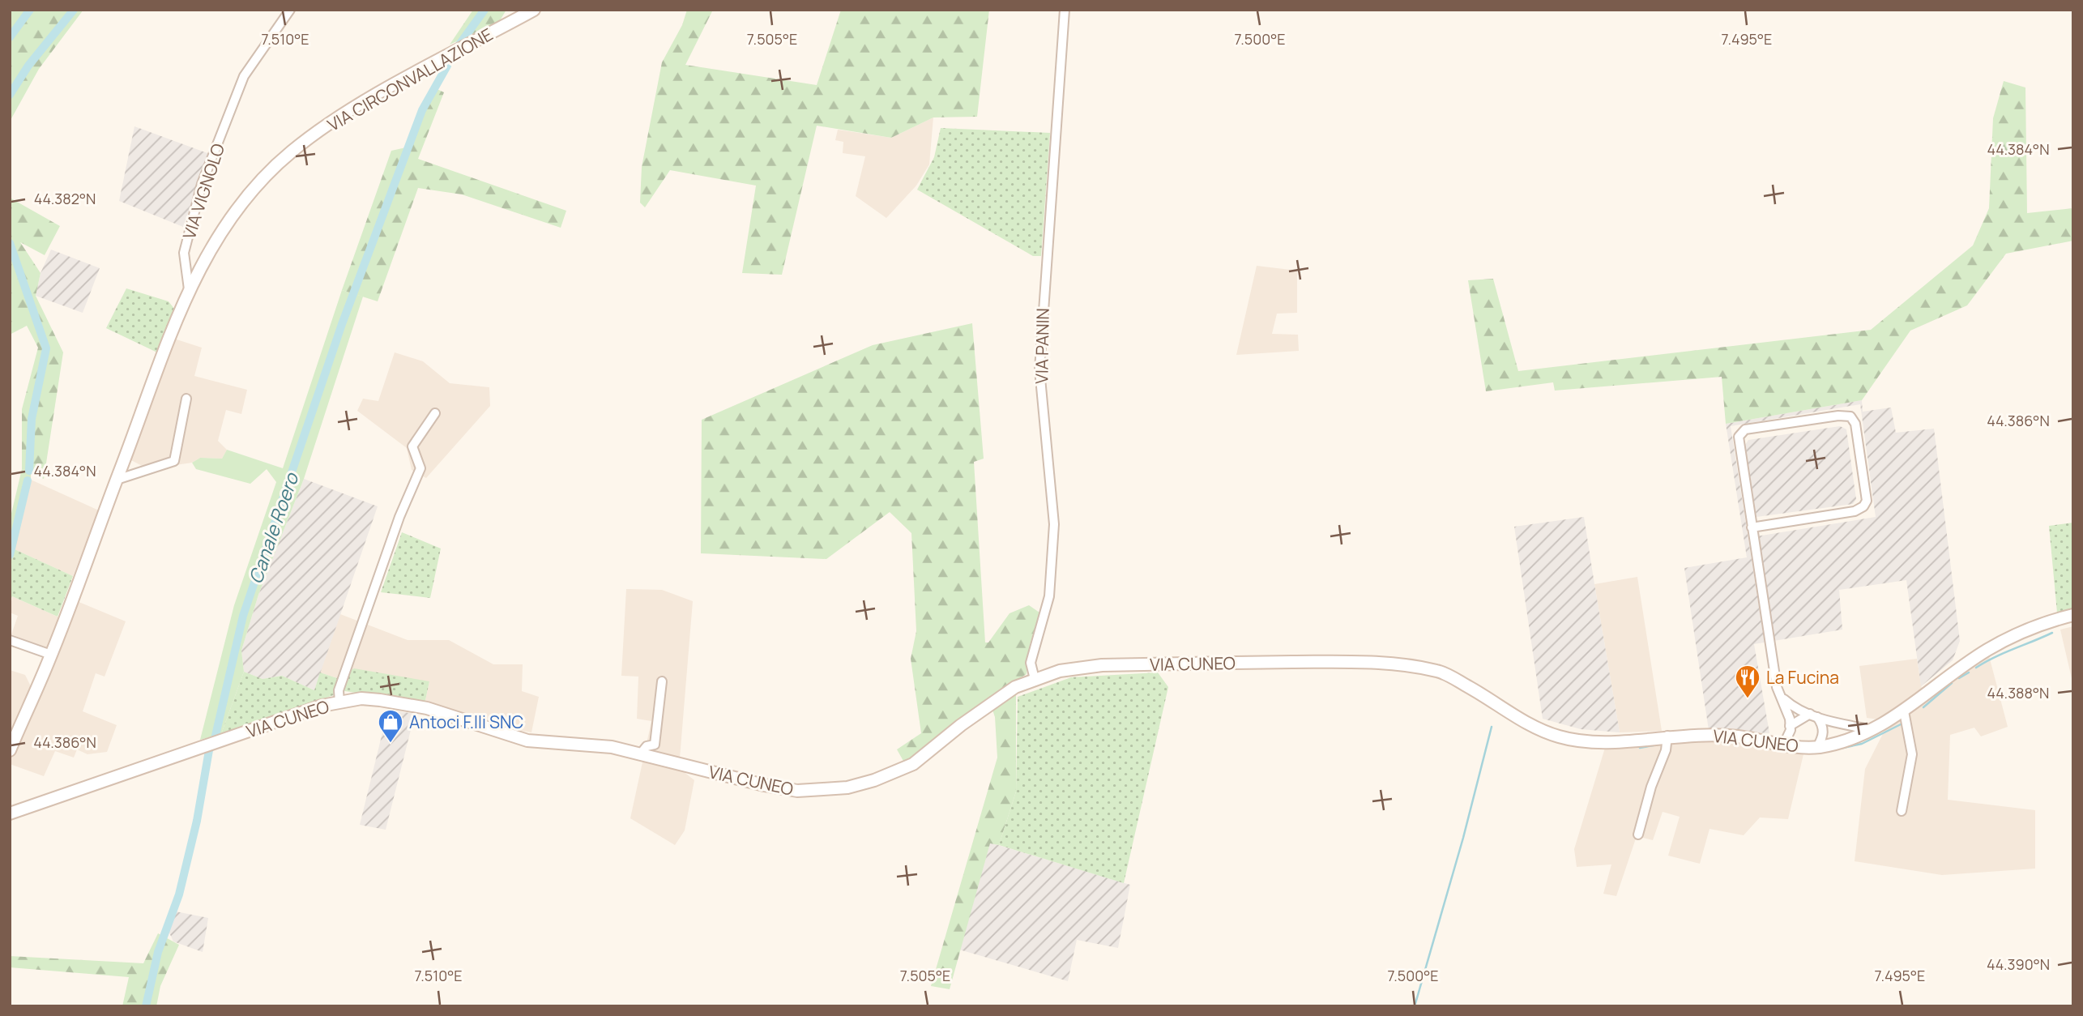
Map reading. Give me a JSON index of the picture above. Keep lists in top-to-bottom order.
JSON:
{
  "streets": {
    "street": [
      "VIA CIRCONVALLAZIONE",
      "VIA VIGNOLO",
      "VIA PANIN",
      "VIA CUNEO"
    ]
  },
  "crossings": [
    ["VIA CIRCONVALLAZIONE", "VIA VIGNOLO"],
    ["VIA PANIN", "VIA CUNEO"]
  ],
  "water": ["Canale Roero"],
  "places": {
    "restaurant": ["La Fucina"],
    "shop": ["Antoci F.lli SNC"]
  },
  "coordinates": [
    "7.510°E",
    "7.505°E",
    "7.500°E",
    "7.495°E",
    "44.384°N",
    "44.382°N",
    "44.386°N",
    "44.388°N",
    "44.390°N"
  ]
}
